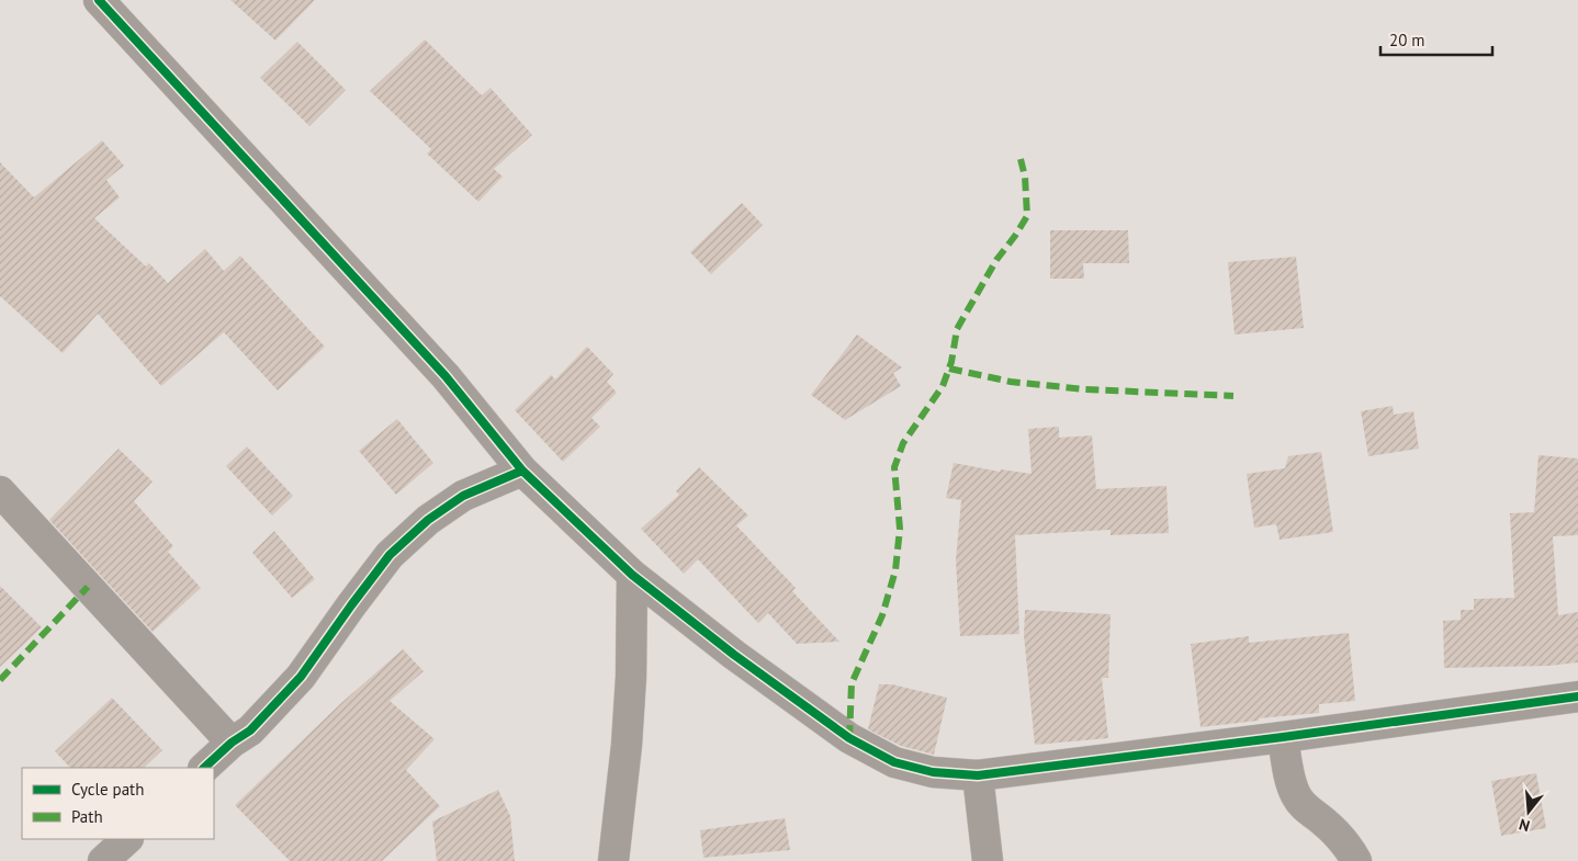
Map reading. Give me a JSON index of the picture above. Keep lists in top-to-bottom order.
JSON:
{
  "legend": ["Cycle path", "Path"],
  "scale_bar": "20 m",
  "north": "bottom"
}
